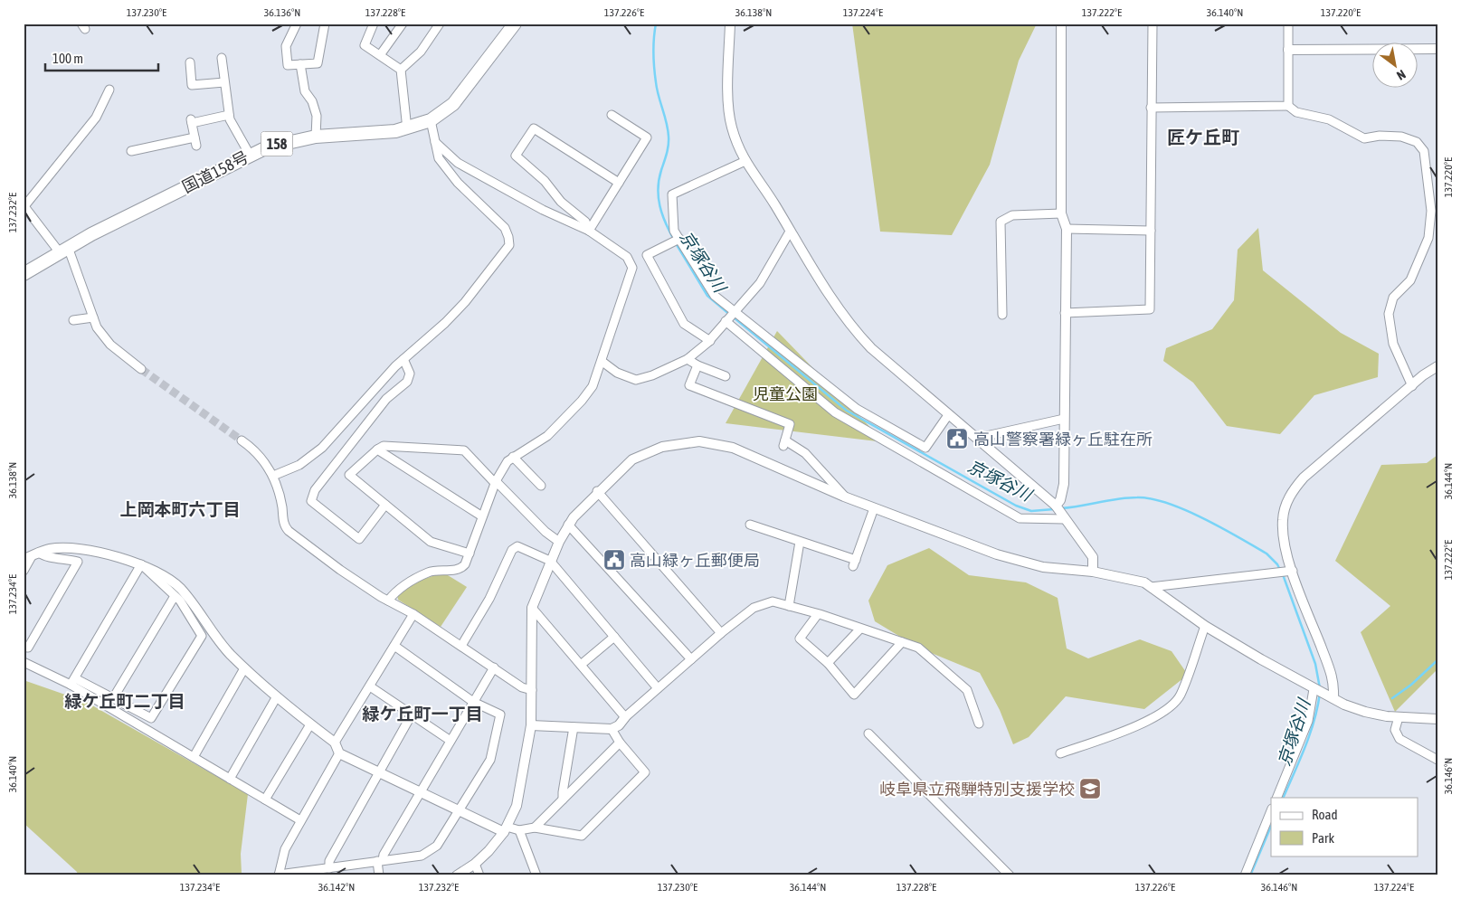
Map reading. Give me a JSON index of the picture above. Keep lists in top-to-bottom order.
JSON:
{
  "streets": {
    "highway": ["158", "国道158号"]
  },
  "districts": [
    "匠ケ丘町",
    "上岡本町六丁目",
    "緑ケ丘町二丁目",
    "緑ケ丘町一丁目"
  ],
  "water": ["京塚谷川"],
  "parks": ["児童公園"],
  "places": {
    "public building": ["高山警察署緑ヶ丘駐在所", "高山緑ヶ丘郵便局"],
    "school or university": ["岐阜県立飛騨特別支援学校"]
  },
  "legend": ["Road", "Park"],
  "scale_bar": "100 m",
  "north": "bottom right",
  "coordinates": [
    "137.230°E",
    "36.136°N",
    "137.228°E",
    "137.226°E",
    "36.138°N",
    "137.224°E",
    "137.222°E",
    "36.140°N",
    "137.220°E",
    "137.232°E",
    "36.144°N",
    "137.234°E",
    "36.146°N",
    "36.142°N"
  ]
}
